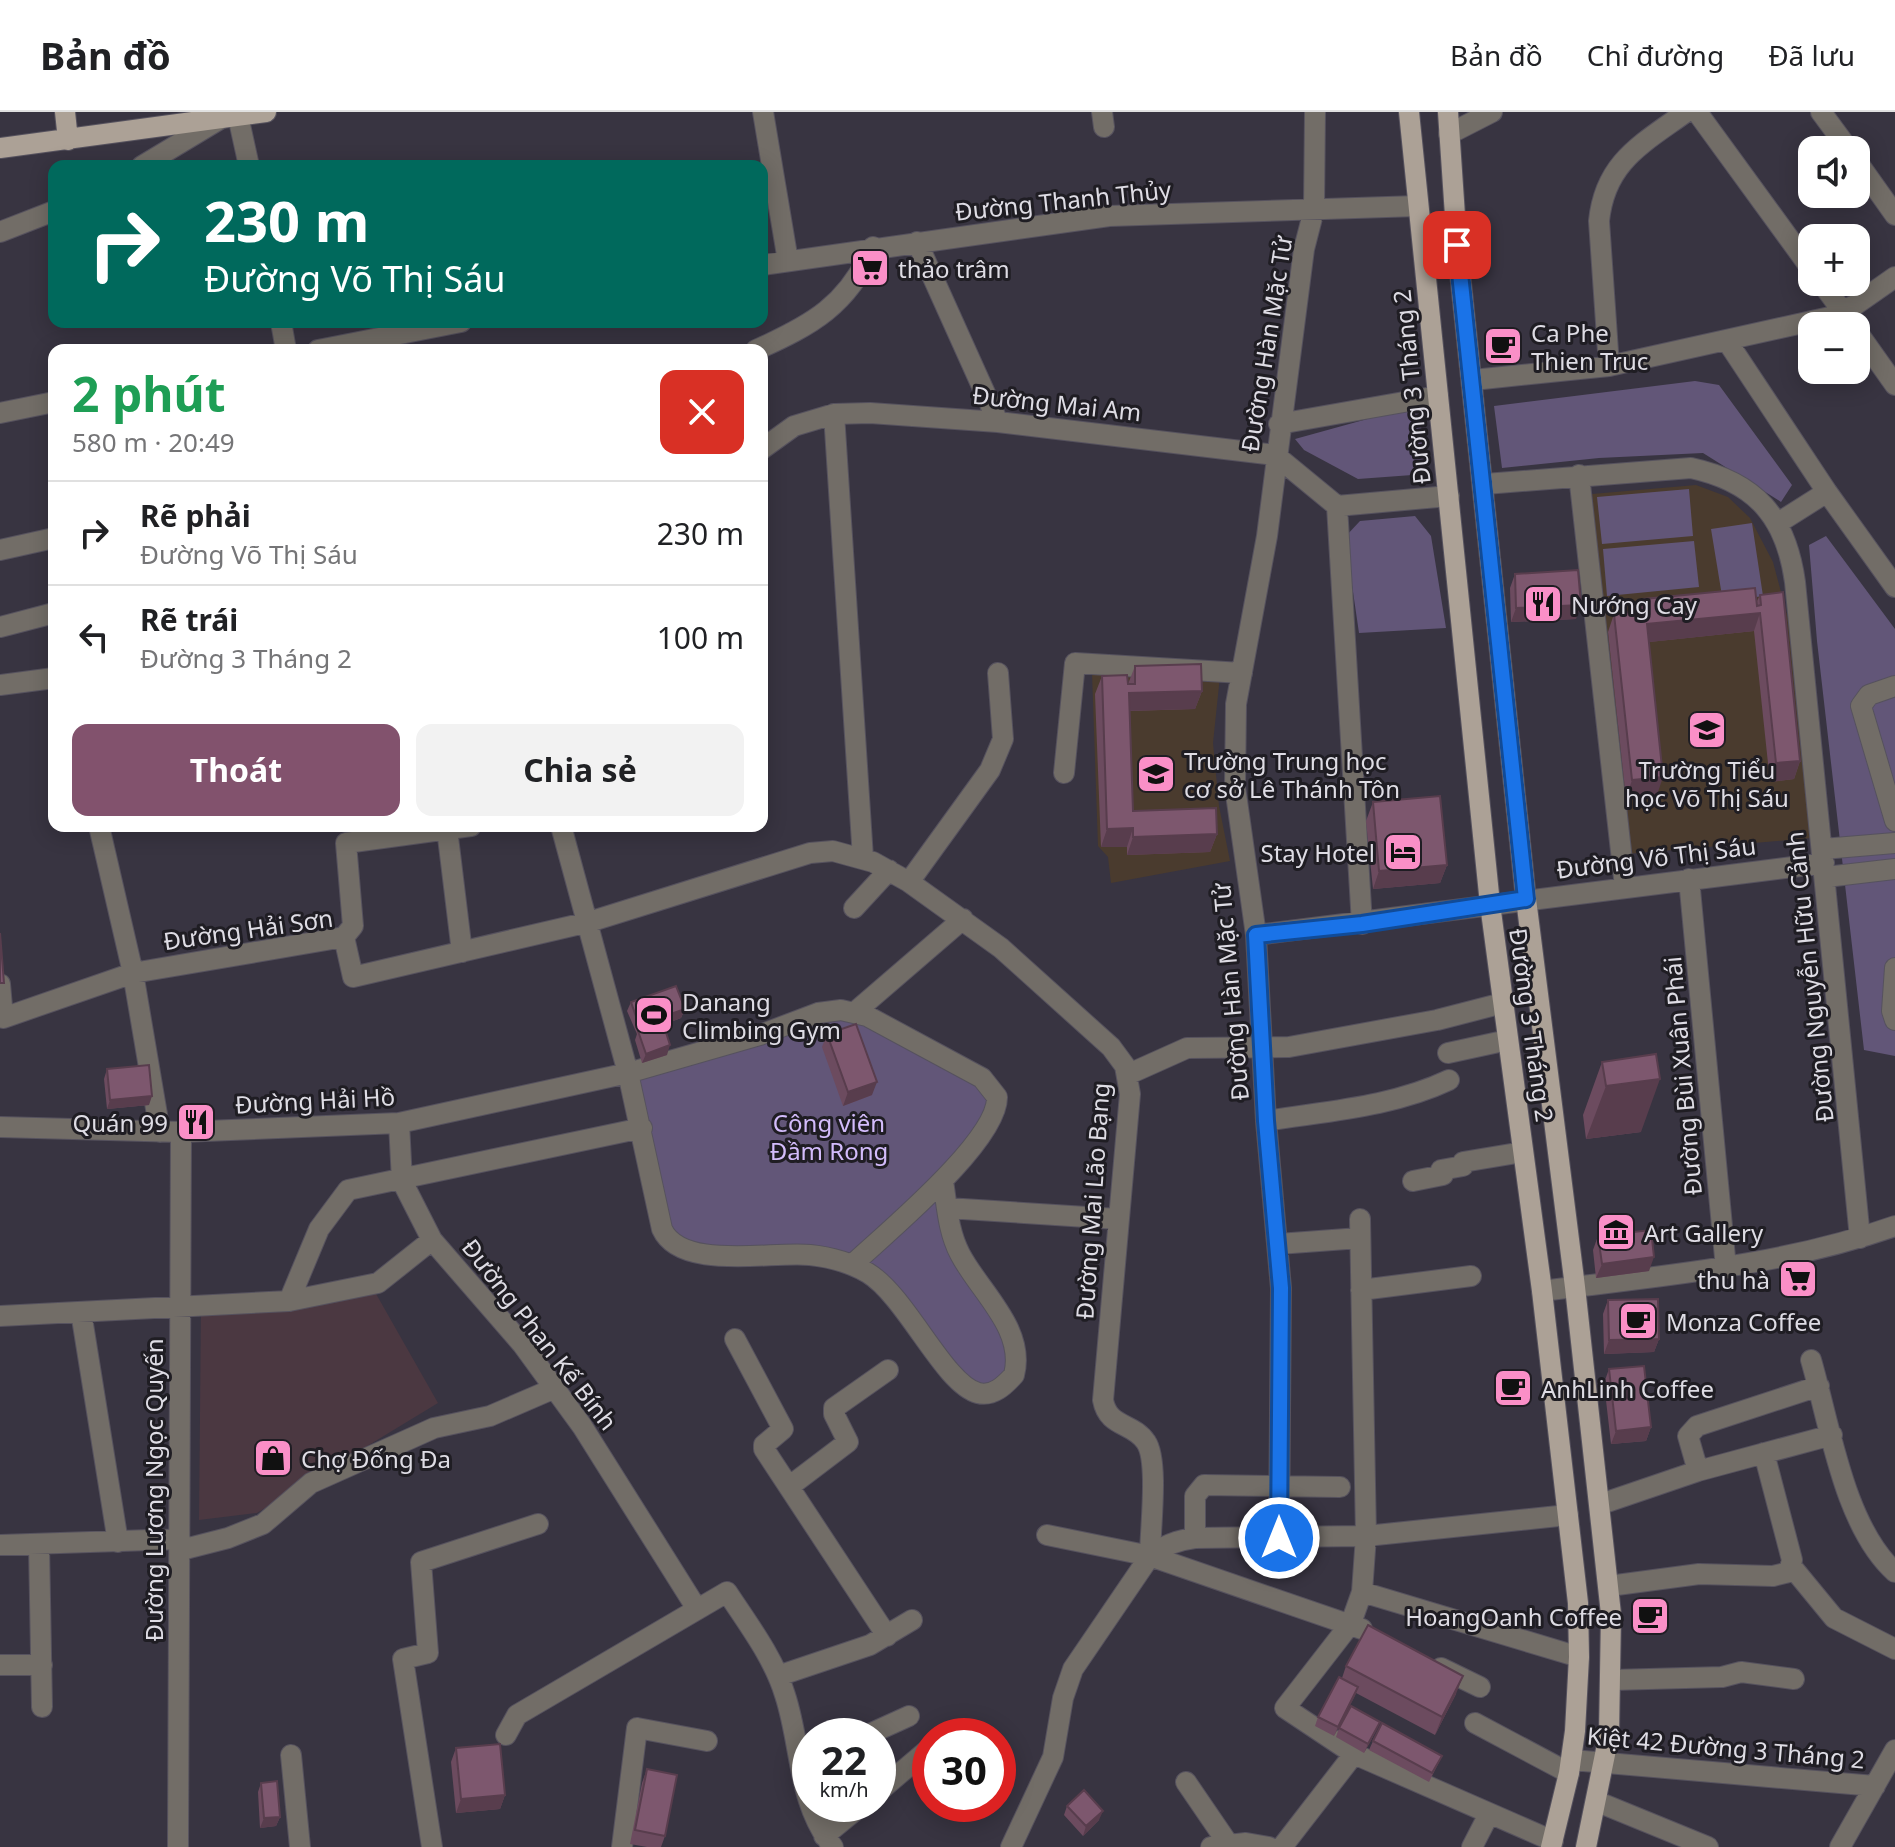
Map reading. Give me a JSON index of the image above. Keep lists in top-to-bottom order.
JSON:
{
  "streets": {
    "main road": ["Đường 3 Tháng 2"],
    "street": [
      "Đường Thanh Thủy",
      "Đường Hàn Mặc Tử",
      "Đường Mai Am",
      "Đường Võ Thị Sáu",
      "Đường Hải Sơn",
      "Đường Nguyễn Hữu Cảnh",
      "Đường Bùi Xuân Phái",
      "Đường Hải Hồ",
      "Đường Mai Lão Bạng",
      "Đường Phan Kế Bính",
      "Đường Lương Ngọc Quyến",
      "Kiệt 42 Đường 3 Tháng 2"
    ]
  },
  "crossings": [
    ["Đường Thanh Thủy", "Đường Hàn Mặc Tử"],
    ["Đường Thanh Thủy", "Đường 3 Tháng 2"],
    ["Đường Hàn Mặc Tử", "Đường Mai Am"],
    ["Đường Hàn Mặc Tử", "Đường Võ Thị Sáu"],
    ["Đường 3 Tháng 2", "Đường Võ Thị Sáu"],
    ["Đường 3 Tháng 2", "Đường Nguyễn Hữu Cảnh"],
    ["Đường 3 Tháng 2", "Kiệt 42 Đường 3 Tháng 2"],
    ["Đường Võ Thị Sáu", "Đường Nguyễn Hữu Cảnh"],
    ["Đường Võ Thị Sáu", "Đường Bùi Xuân Phái"],
    ["Đường Hải Sơn", "Đường Mai Lão Bạng"],
    ["Đường Hải Hồ", "Đường Phan Kế Bính"],
    ["Đường Hải Hồ", "Đường Lương Ngọc Quyến"]
  ],
  "parks": ["Công viên Đầm Rong"],
  "places": {
    "supermarket": ["thảo trâm", "thu hà"],
    "cafe": [
      "Ca Phe Thien Truc",
      "Monza Coffee",
      "AnhLinh Coffee",
      "HoangOanh Coffee"
    ],
    "restaurant": ["Nướng Cay", "Quán 99"],
    "school or university": ["Trường Tiểu học Võ Thị Sáu", "Trường Trung học cơ sở Lê Thánh Tôn"],
    "hotel": ["Stay Hotel"],
    "sports": ["Danang Climbing Gym"],
    "museum": ["Art Gallery"],
    "shop": ["Chợ Đống Đa"]
  },
  "page": {
    "header": "Bản đồ",
    "nav": ["Bản đồ", "Chỉ đường", "Đã lưu"],
    "map_buttons": ["+", "−"],
    "turn": ["230 m", "Đường Võ Thị Sáu"],
    "heading": ["2 phút", "580 m · 20:49"],
    "list": [
      {
        "name": "Rẽ phải",
        "note": "Đường Võ Thị Sáu",
        "value": "230 m"
      },
      {
        "name": "Rẽ trái",
        "note": "Đường 3 Tháng 2",
        "value": "100 m"
      }
    ],
    "buttons": ["Thoát", "Chia sẻ"],
    "speed": "22 km/h",
    "limit": "30"
  }
}
